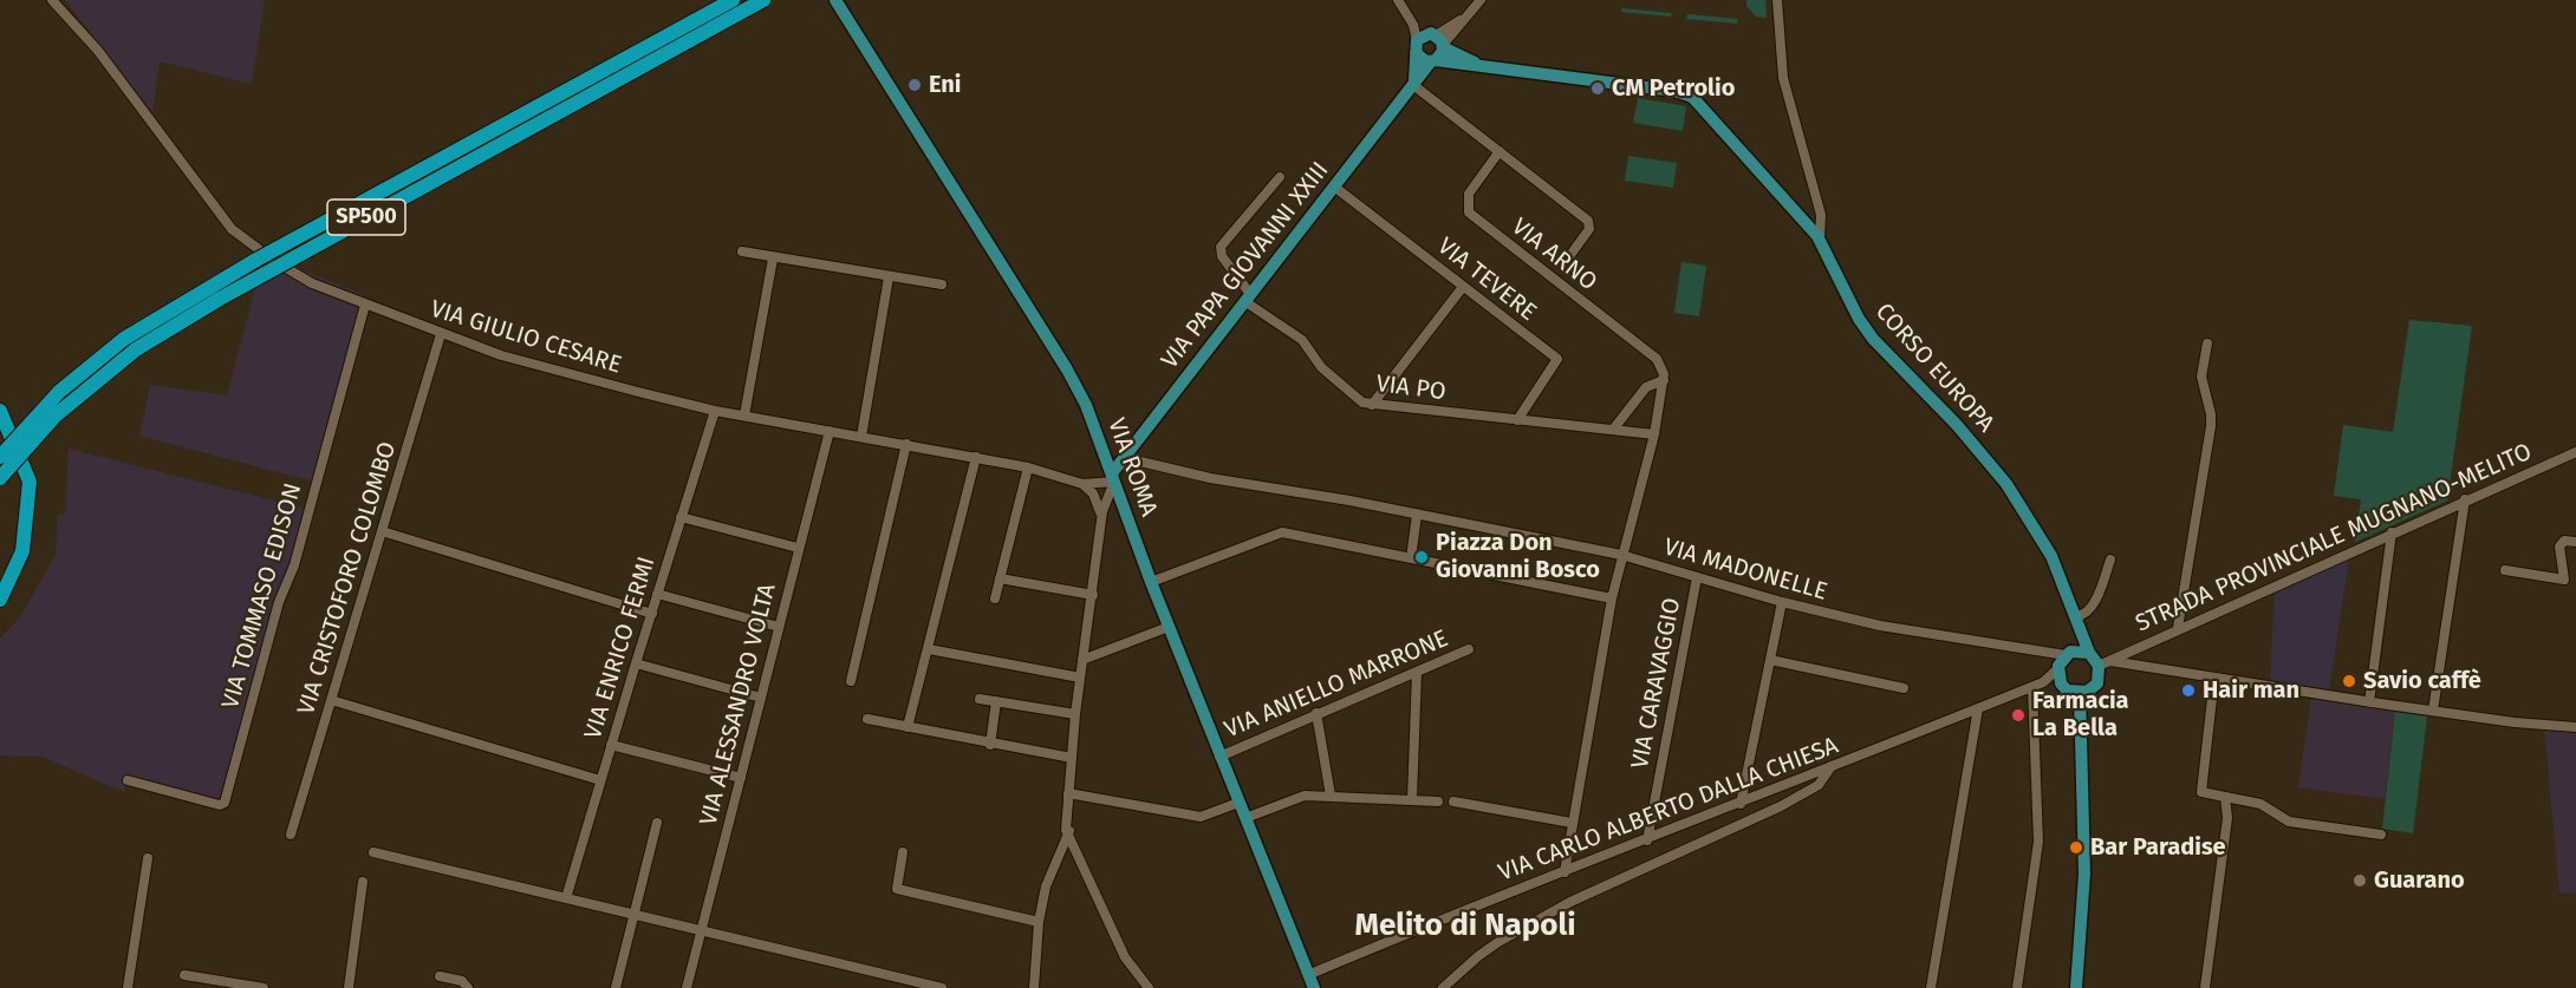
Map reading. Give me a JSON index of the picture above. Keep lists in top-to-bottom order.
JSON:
{
  "streets": {
    "highway": ["SP500"],
    "main road": ["VIA PAPA GIOVANNI XXIII", "CORSO EUROPA", "VIA ROMA"],
    "street": [
      "VIA ARNO",
      "VIA TEVERE",
      "VIA GIULIO CESARE",
      "VIA PO",
      "STRADA PROVINCIALE MUGNANO-MELITO",
      "VIA MADONELLE",
      "VIA CRISTOFORO COLOMBO",
      "VIA TOMMASO EDISON",
      "VIA ENRICO FERMI",
      "VIA CARAVAGGIO",
      "VIA ANIELLO MARRONE",
      "VIA ALESSANDRO VOLTA",
      "VIA CARLO ALBERTO DALLA CHIESA"
    ]
  },
  "crossings": [
    ["VIA PAPA GIOVANNI XXIII", "VIA TEVERE"],
    ["VIA PAPA GIOVANNI XXIII", "VIA GIULIO CESARE"],
    ["VIA PAPA GIOVANNI XXIII", "CORSO EUROPA"],
    ["VIA PAPA GIOVANNI XXIII", "VIA PO"],
    ["VIA PAPA GIOVANNI XXIII", "VIA ROMA"],
    ["VIA TEVERE", "VIA PO"],
    ["VIA GIULIO CESARE", "VIA ROMA"],
    ["VIA GIULIO CESARE", "VIA CRISTOFORO COLOMBO"],
    ["VIA GIULIO CESARE", "VIA TOMMASO EDISON"],
    ["VIA GIULIO CESARE", "VIA ENRICO FERMI"],
    ["VIA GIULIO CESARE", "VIA ALESSANDRO VOLTA"],
    ["CORSO EUROPA", "STRADA PROVINCIALE MUGNANO-MELITO"],
    ["CORSO EUROPA", "VIA MADONELLE"],
    ["CORSO EUROPA", "VIA CARLO ALBERTO DALLA CHIESA"],
    ["VIA ROMA", "VIA ANIELLO MARRONE"],
    ["VIA ROMA", "VIA CARLO ALBERTO DALLA CHIESA"],
    ["STRADA PROVINCIALE MUGNANO-MELITO", "VIA MADONELLE"],
    ["STRADA PROVINCIALE MUGNANO-MELITO", "VIA CARLO ALBERTO DALLA CHIESA"],
    ["VIA MADONELLE", "VIA CARAVAGGIO"],
    ["VIA MADONELLE", "VIA CARLO ALBERTO DALLA CHIESA"],
    ["VIA CARAVAGGIO", "VIA CARLO ALBERTO DALLA CHIESA"]
  ],
  "districts": ["Melito di Napoli"],
  "places": [
    "Eni",
    "CM Petrolio",
    "Piazza Don Giovanni Bosco",
    "Savio caffè",
    "Hair man",
    "Farmacia La Bella",
    "Bar Paradise",
    "Guarano"
  ]
}
